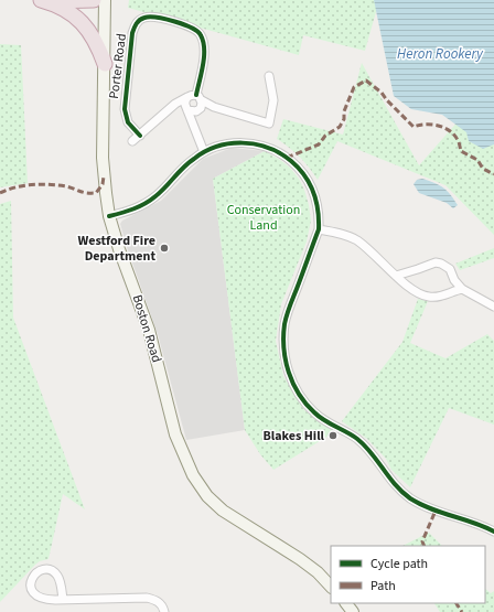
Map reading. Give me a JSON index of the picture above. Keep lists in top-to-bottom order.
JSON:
{
  "streets": {
    "main road": ["Boston Road"],
    "street": ["Porter Road"]
  },
  "water": ["Heron Rookery"],
  "parks": ["Conservation Land"],
  "places": ["Westford Fire Department", "Blakes Hill"],
  "legend": ["Cycle path", "Path"]
}
